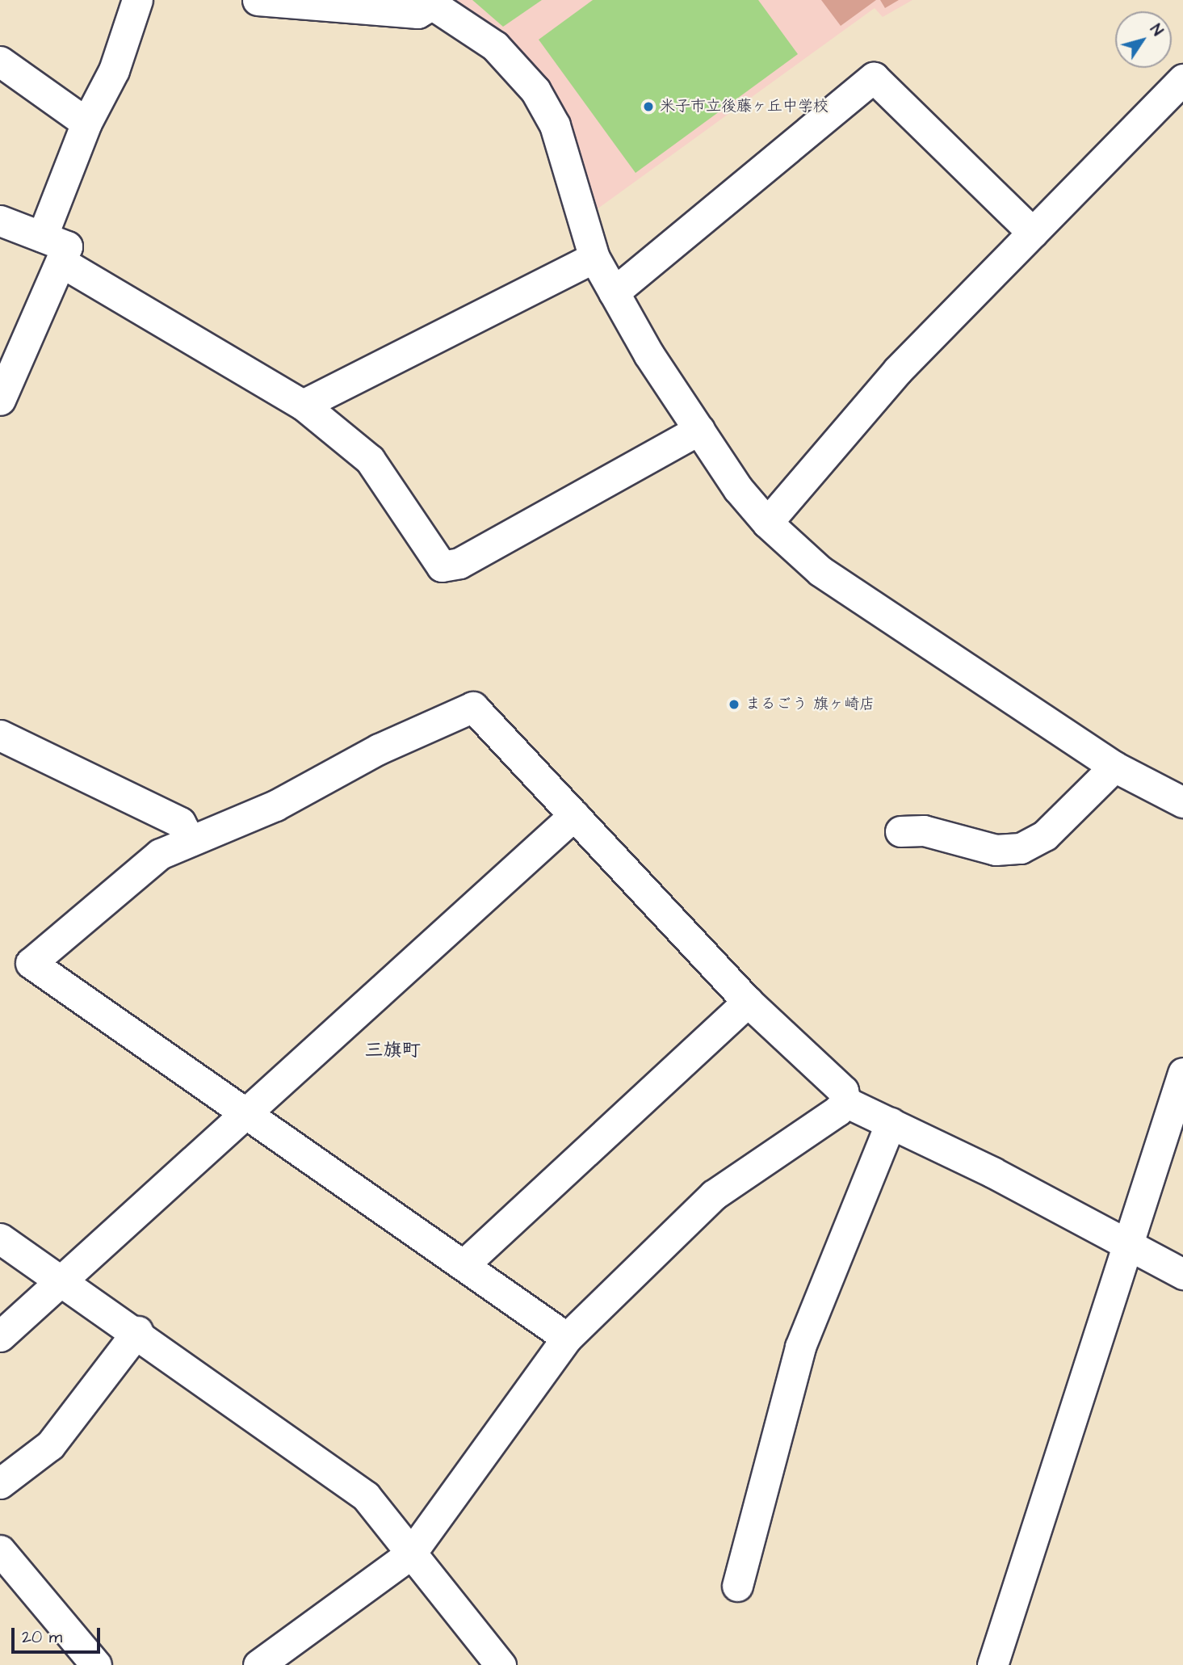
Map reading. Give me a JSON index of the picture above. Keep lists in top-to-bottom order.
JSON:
{
  "districts": ["三旗町"],
  "places": ["米子市立後藤ヶ丘中学校", "まるごう 旗ヶ崎店"],
  "scale_bar": "20 m",
  "north": "top right"
}
